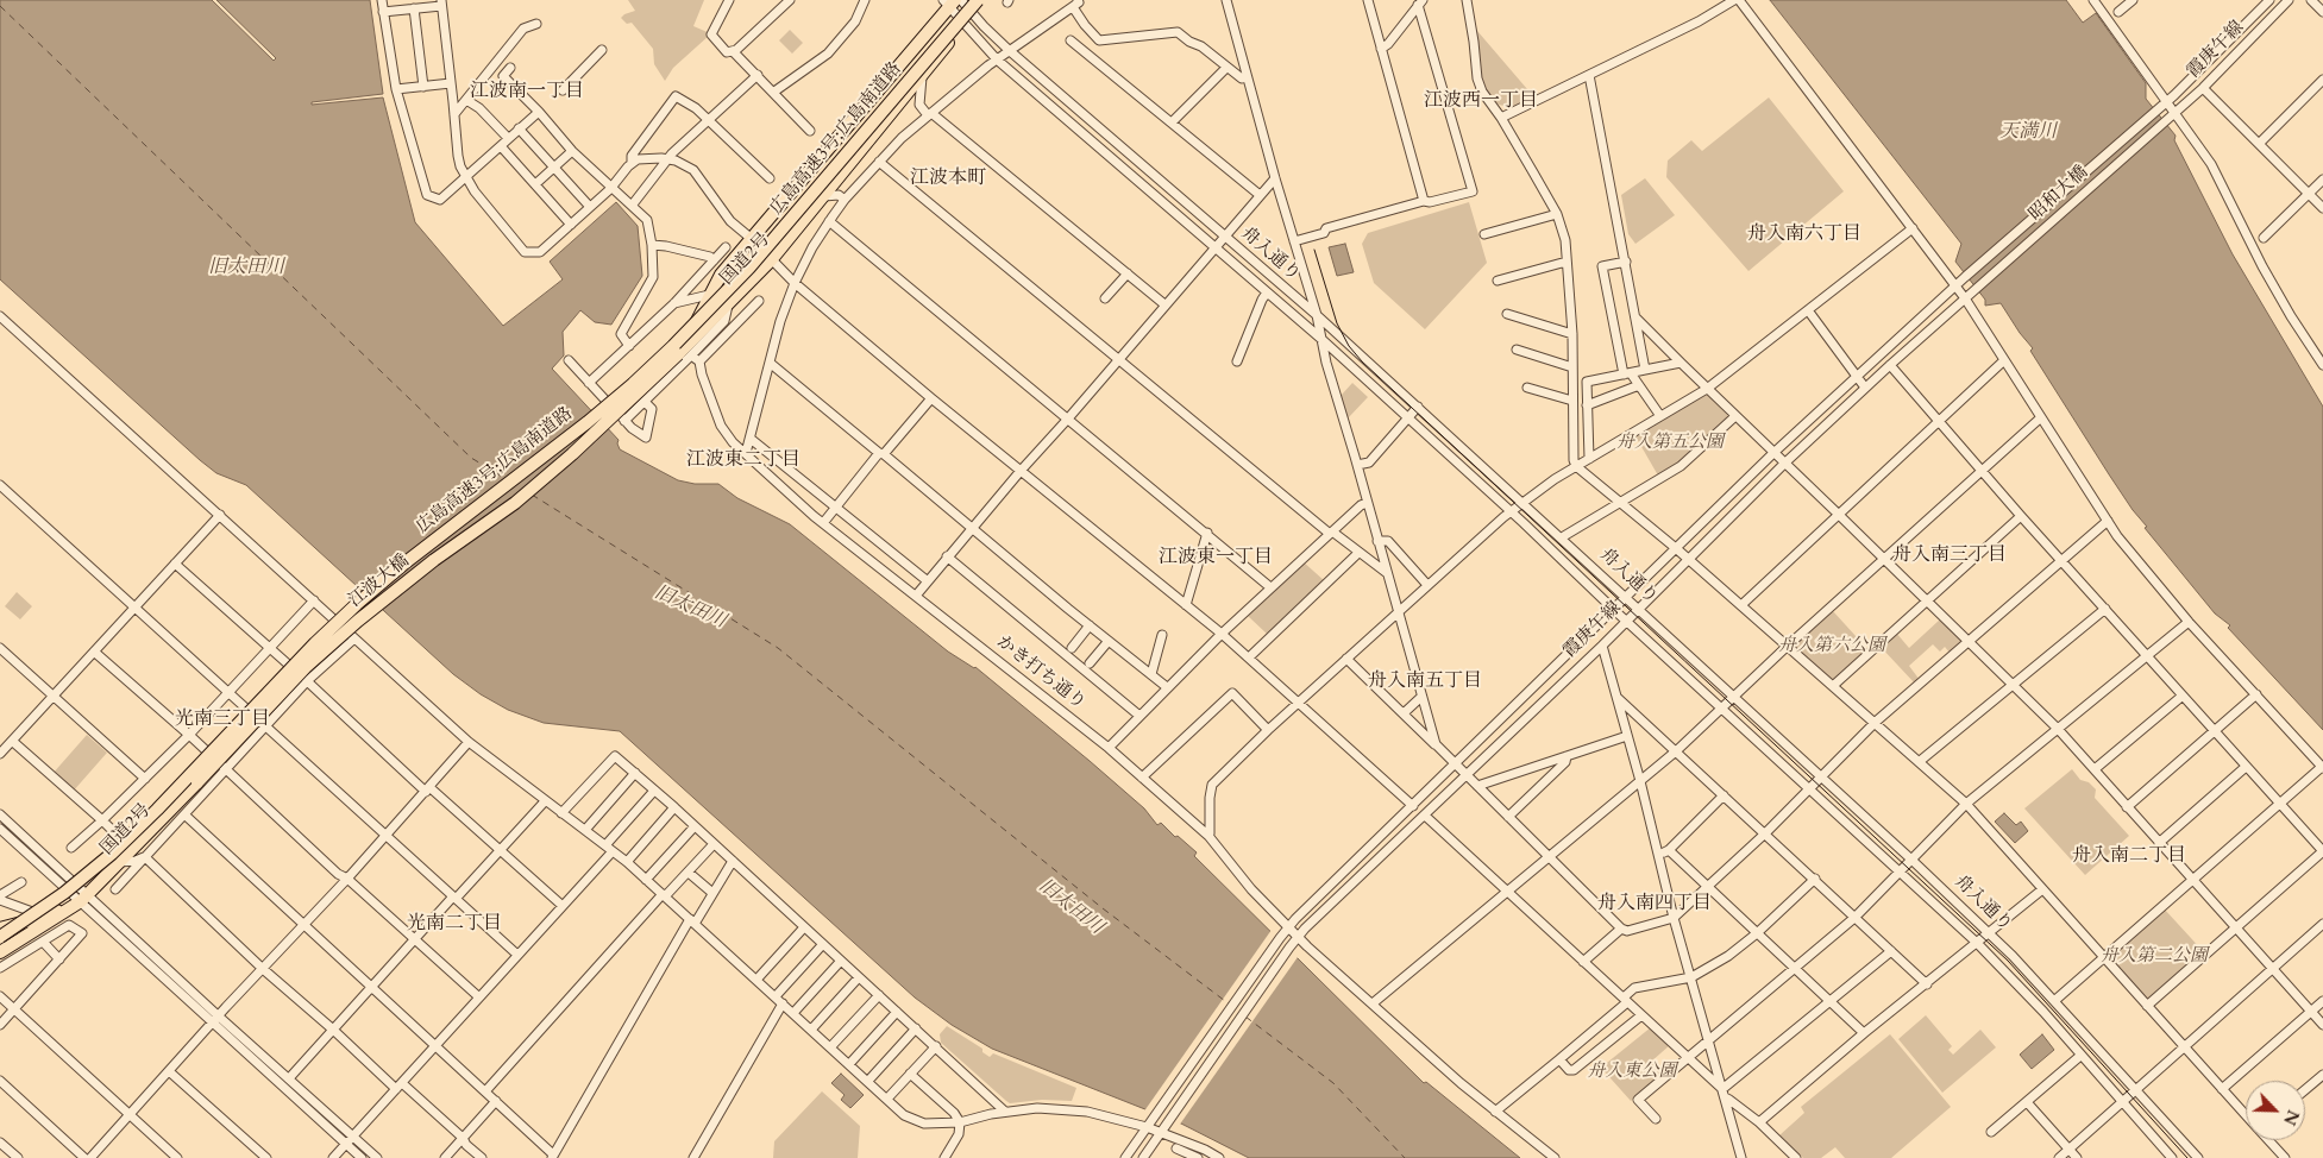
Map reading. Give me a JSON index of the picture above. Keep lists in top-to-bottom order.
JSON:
{
  "streets": {
    "highway": ["広島高速3号;広島南道路", "国道2号", "江波大橋"],
    "street": [
      "霞庚午線",
      "昭和大橋",
      "舟入通り",
      "かき打ち通り"
    ]
  },
  "crossings": [
    ["霞庚午線", "昭和大橋"],
    ["霞庚午線", "舟入通り"],
    ["霞庚午線", "かき打ち通り"],
    ["昭和大橋", "舟入通り"],
    ["昭和大橋", "かき打ち通り"],
    ["舟入通り", "国道2号"],
    ["国道2号", "江波大橋"]
  ],
  "districts": [
    "江波南一丁目",
    "江波西一丁目",
    "江波本町",
    "舟入南六丁目",
    "江波東二丁目",
    "舟入南三丁目",
    "江波東一丁目",
    "舟入南五丁目",
    "光南三丁目",
    "舟入南二丁目",
    "舟入南四丁目",
    "光南二丁目"
  ],
  "water": ["天満川", "旧太田川"],
  "parks": [
    "舟入第五公園",
    "舟入第六公園",
    "舟入第二公園",
    "舟入東公園"
  ],
  "north": "bottom right"
}
